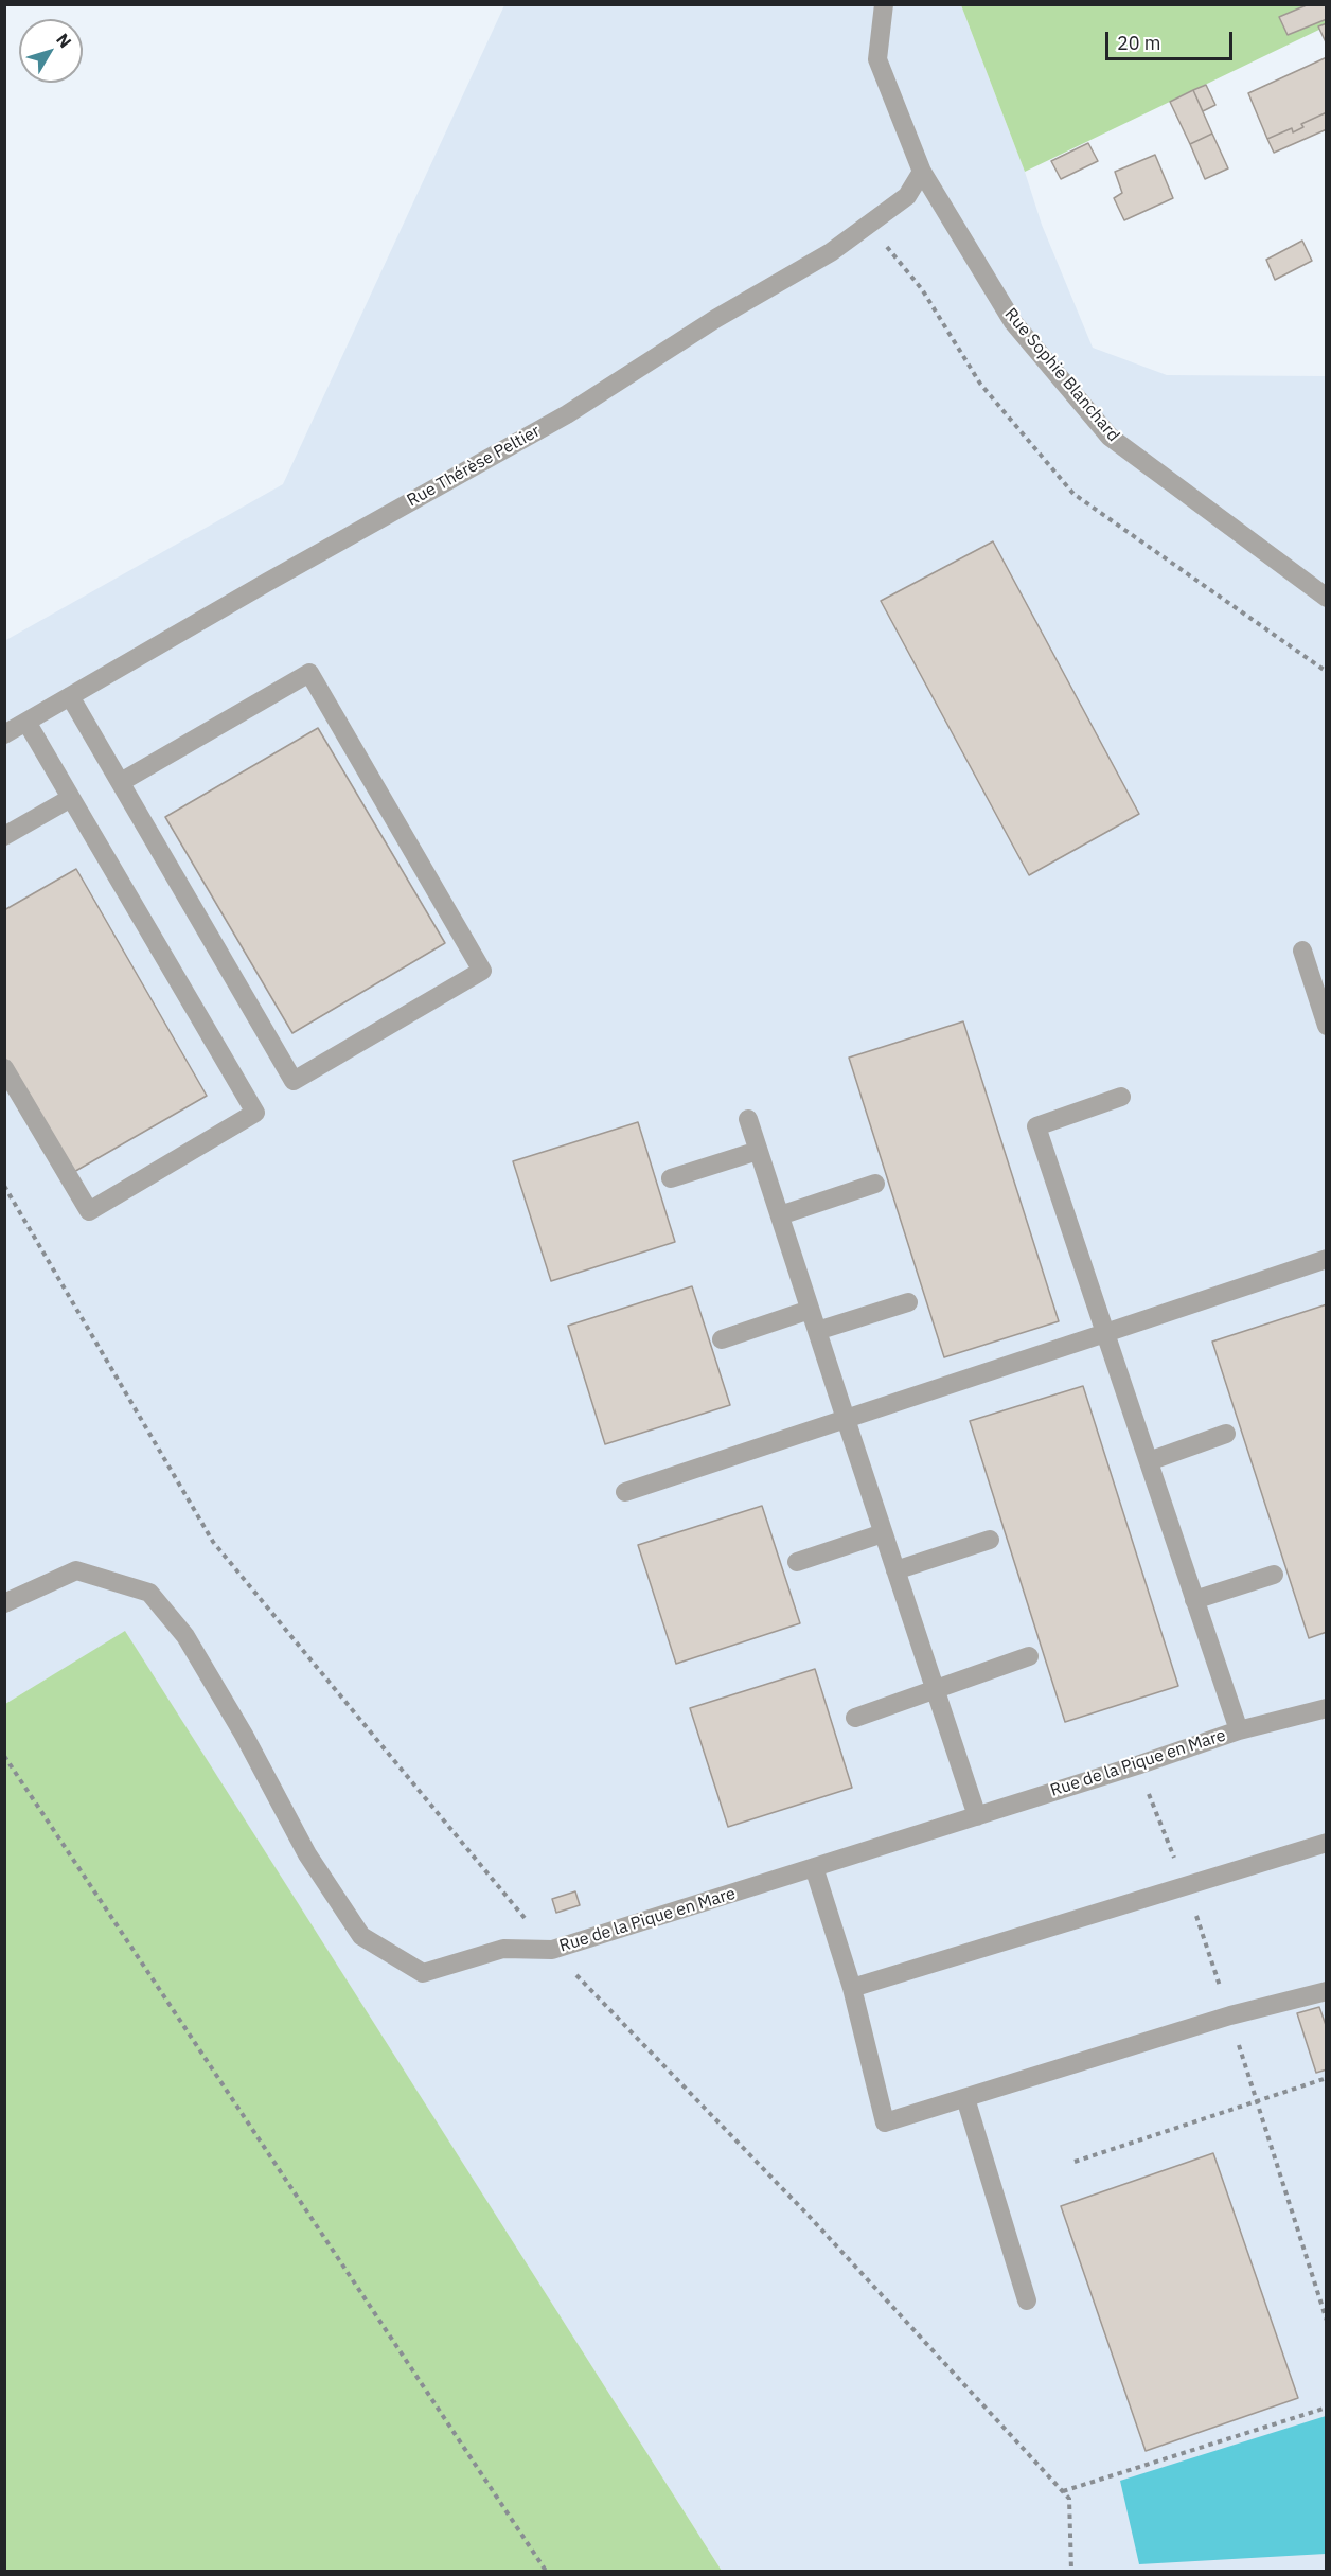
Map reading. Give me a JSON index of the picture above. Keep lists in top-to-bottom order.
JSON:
{
  "streets": {
    "street": ["Rue Sophie Blanchard", "Rue Thérèse Peltier", "Rue de la Pique en Mare"]
  },
  "crossings": [
    ["Rue Sophie Blanchard", "Rue Thérèse Peltier"]
  ],
  "scale_bar": "20 m",
  "north": "top right"
}
